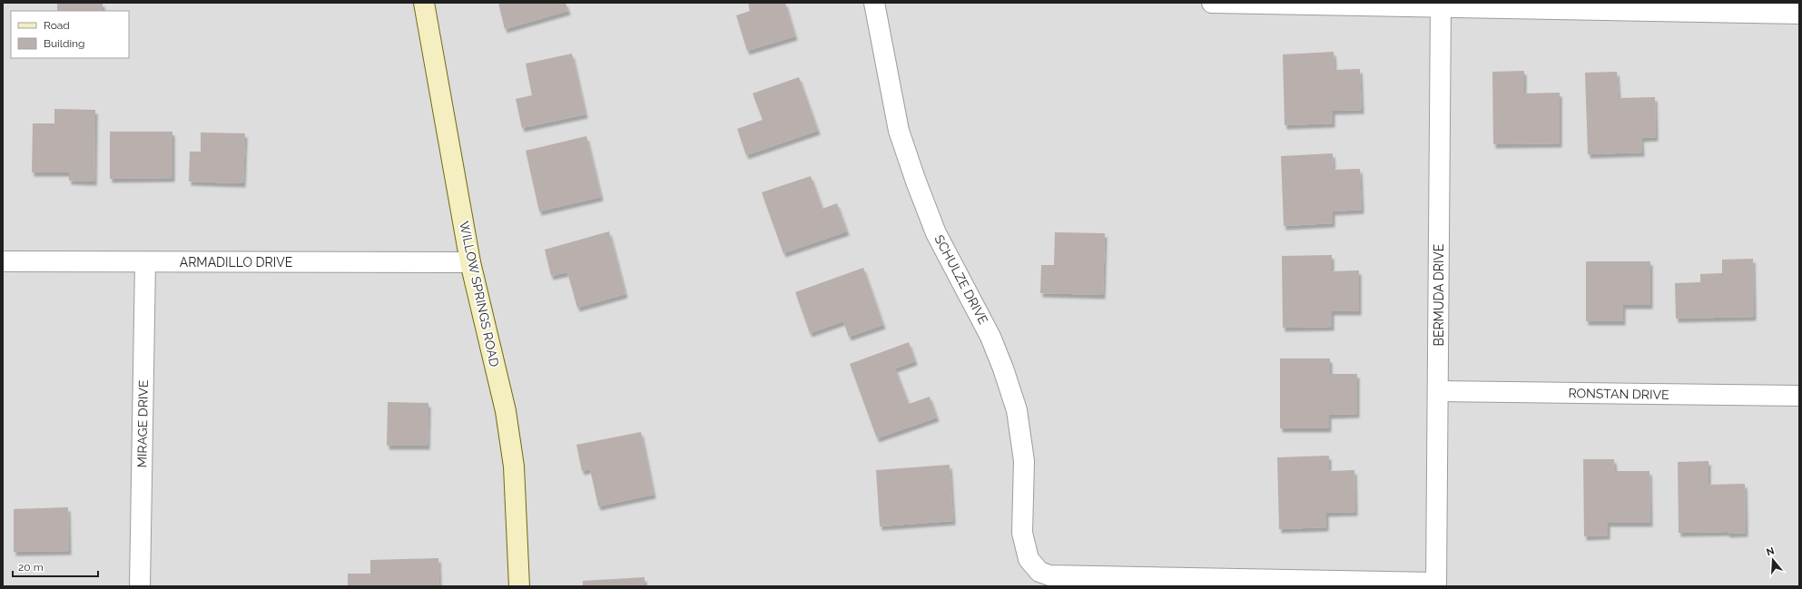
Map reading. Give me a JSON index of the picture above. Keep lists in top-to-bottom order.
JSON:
{
  "streets": {
    "street": [
      "ARMADILLO DRIVE",
      "SCHULZE DRIVE",
      "WILLOW SPRINGS ROAD",
      "BERMUDA DRIVE",
      "RONSTAN DRIVE",
      "MIRAGE DRIVE"
    ]
  },
  "crossings": [
    ["ARMADILLO DRIVE", "WILLOW SPRINGS ROAD"],
    ["ARMADILLO DRIVE", "MIRAGE DRIVE"],
    ["SCHULZE DRIVE", "BERMUDA DRIVE"],
    ["BERMUDA DRIVE", "RONSTAN DRIVE"]
  ],
  "legend": ["Road", "Building"],
  "scale_bar": "20 m",
  "north": "top"
}
